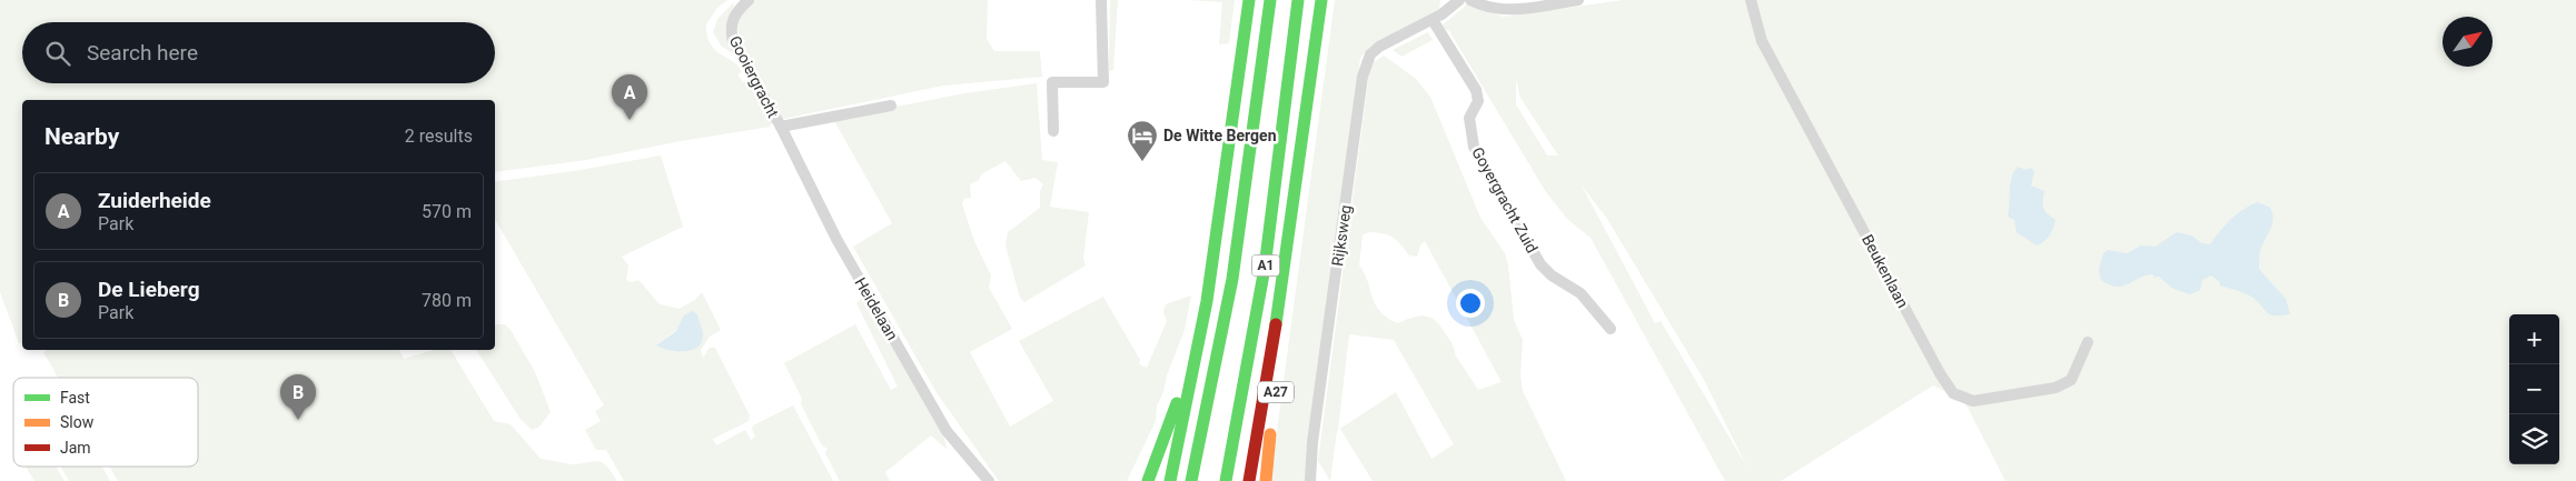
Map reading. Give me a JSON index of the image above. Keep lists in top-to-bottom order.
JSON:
{
  "streets": {
    "highway": ["A1", "A27"],
    "street": [
      "Gooiergracht",
      "Goyergracht Zuid",
      "Rijksweg",
      "Beukenlaan",
      "Heidelaan"
    ]
  },
  "crossings": [
    ["Gooiergracht", "Heidelaan"],
    ["Goyergracht Zuid", "Rijksweg"],
    ["A1", "A27"]
  ],
  "places": {
    "hotel": ["De Witte Bergen"]
  },
  "legend": ["Fast", "Slow", "Jam"],
  "north": "top right",
  "page": {
    "search": "Search here",
    "pins": ["A", "B"],
    "heading": ["Nearby", "2 results"],
    "list": [
      {
        "mark": "A",
        "name": "Zuiderheide",
        "note": "Park",
        "value": "570 m"
      },
      {
        "mark": "B",
        "name": "De Lieberg",
        "note": "Park",
        "value": "780 m"
      }
    ],
    "map_buttons": ["+", "−"]
  }
}
